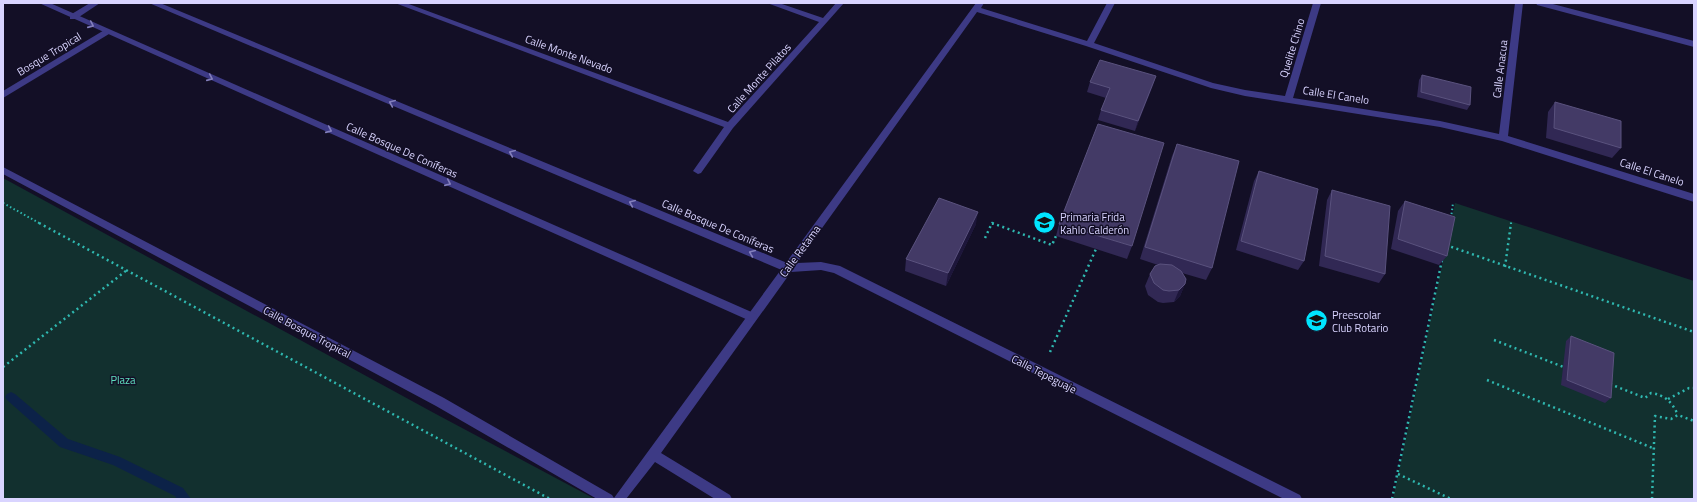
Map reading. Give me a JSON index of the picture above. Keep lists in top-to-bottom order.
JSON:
{
  "streets": {
    "street": [
      "Quelite Chino",
      "Bosque Tropical",
      "Calle Monte Nevado",
      "Calle Anacua",
      "Calle Monte Pilatos",
      "Calle El Canelo",
      "Calle Bosque De Coníferas",
      "Calle Retama",
      "Calle Bosque Tropical",
      "Calle Tepeguaje"
    ]
  },
  "crossings": [
    ["Quelite Chino", "Calle El Canelo"],
    ["Bosque Tropical", "Calle Bosque De Coníferas"],
    ["Calle Monte Nevado", "Calle Monte Pilatos"],
    ["Calle Anacua", "Calle El Canelo"],
    ["Calle El Canelo", "Calle Retama"],
    ["Calle Bosque De Coníferas", "Calle Retama"],
    ["Calle Bosque De Coníferas", "Calle Tepeguaje"],
    ["Calle Retama", "Calle Tepeguaje"]
  ],
  "parks": ["Plaza"],
  "places": {
    "school or university": ["Primaria Frida Kahlo Calderón", "Preescolar Club Rotario"]
  }
}
